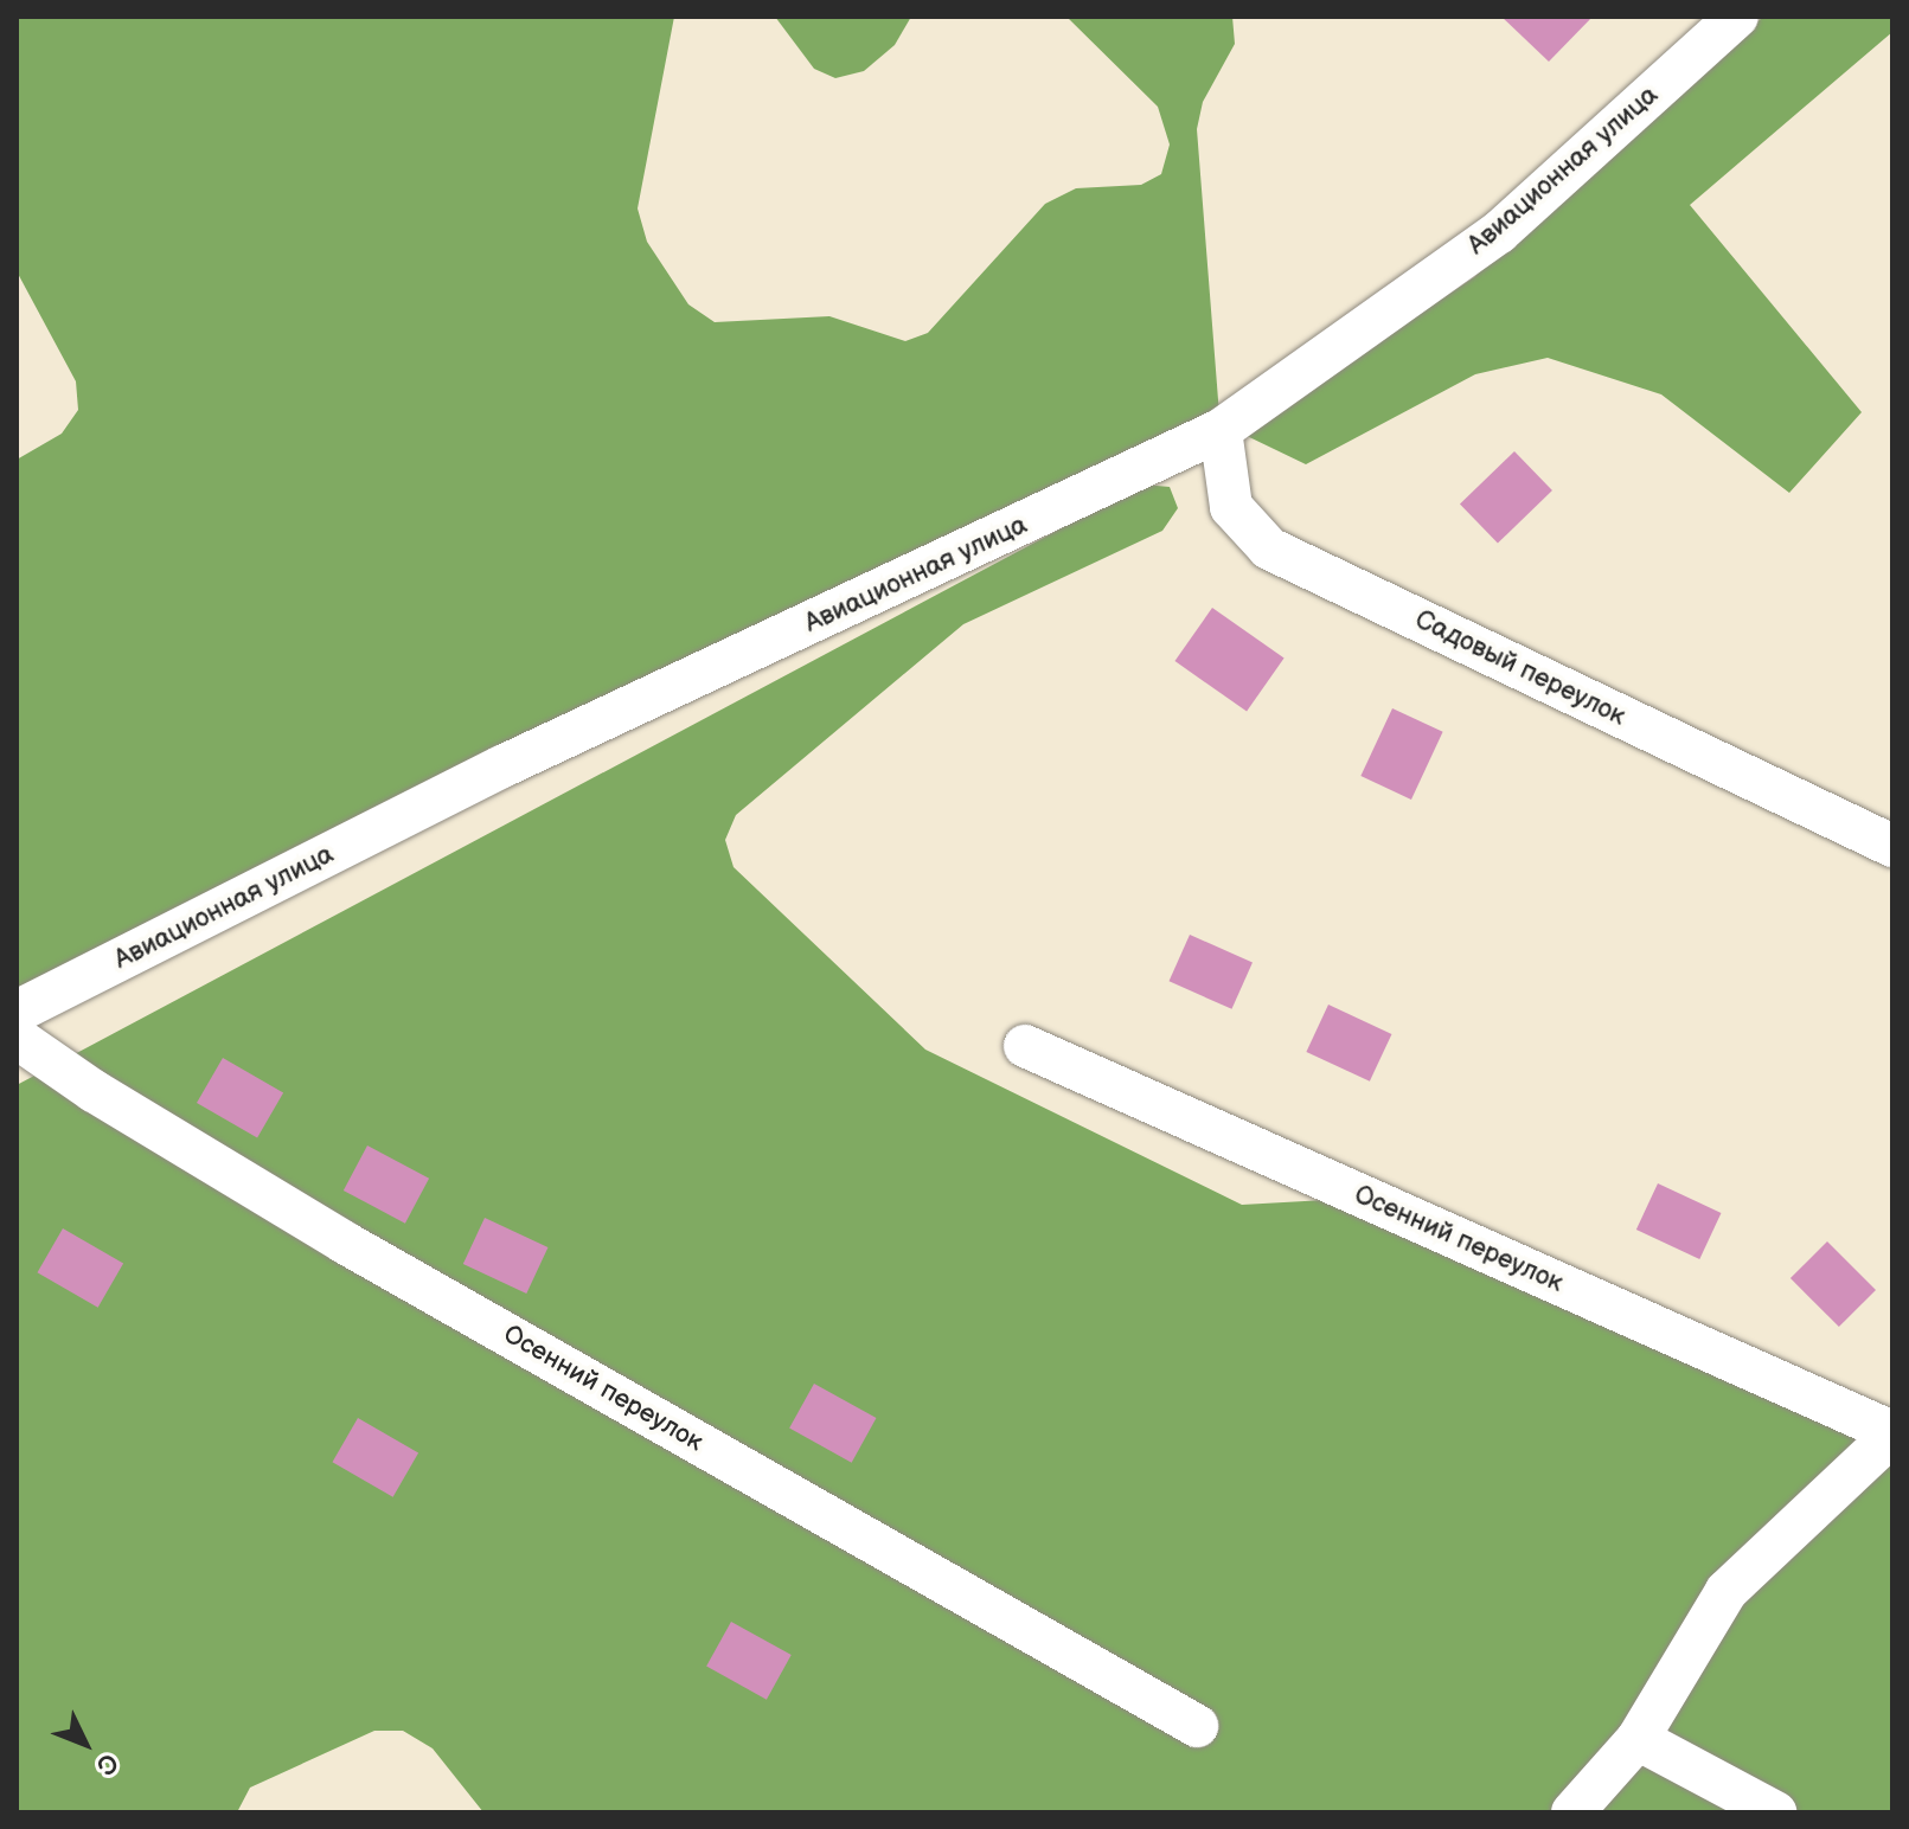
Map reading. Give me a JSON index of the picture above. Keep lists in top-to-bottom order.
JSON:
{
  "streets": {
    "street": ["Авиационная улица", "Садовый переулок", "Осенний переулок"]
  },
  "crossings": [
    ["Авиационная улица", "Садовый переулок"]
  ],
  "north": "bottom right"
}
